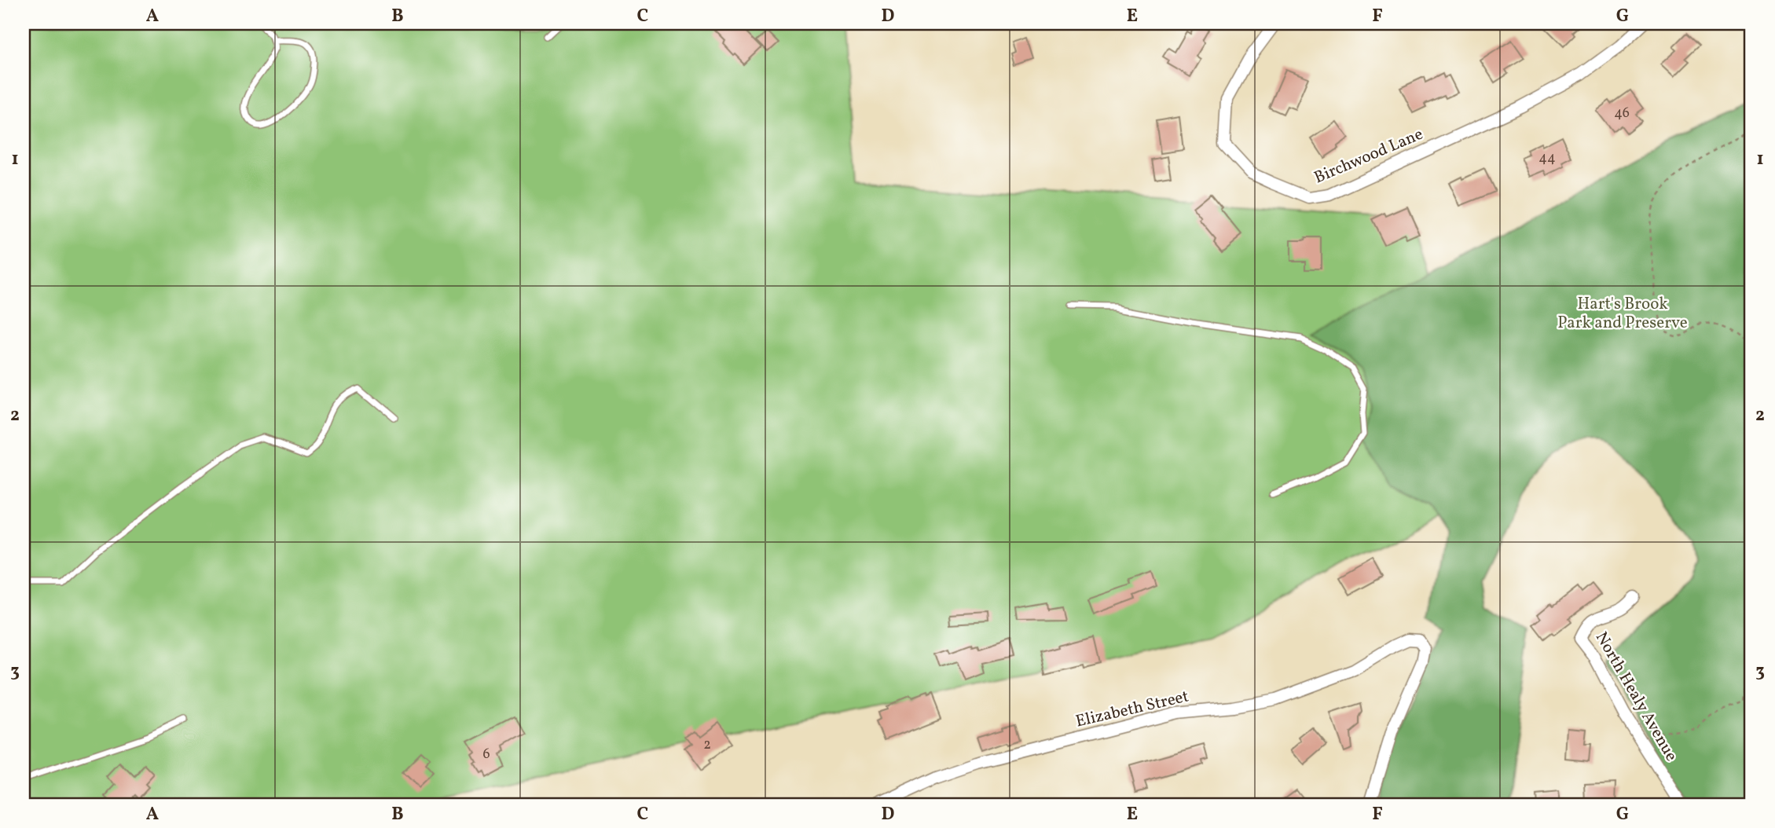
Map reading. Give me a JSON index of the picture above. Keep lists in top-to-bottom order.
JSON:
{
  "streets": {
    "street": ["Birchwood Lane", "North Healy Avenue", "Elizabeth Street"]
  },
  "parks": ["Hart's Brook Park and Preserve"],
  "house_numbers": [
    "46",
    "44",
    "2",
    "6"
  ],
  "grid": {
    "columns": [
      "A",
      "B",
      "C",
      "D",
      "E",
      "F",
      "G"
    ],
    "rows": ["1", "2", "3"]
  }
}
